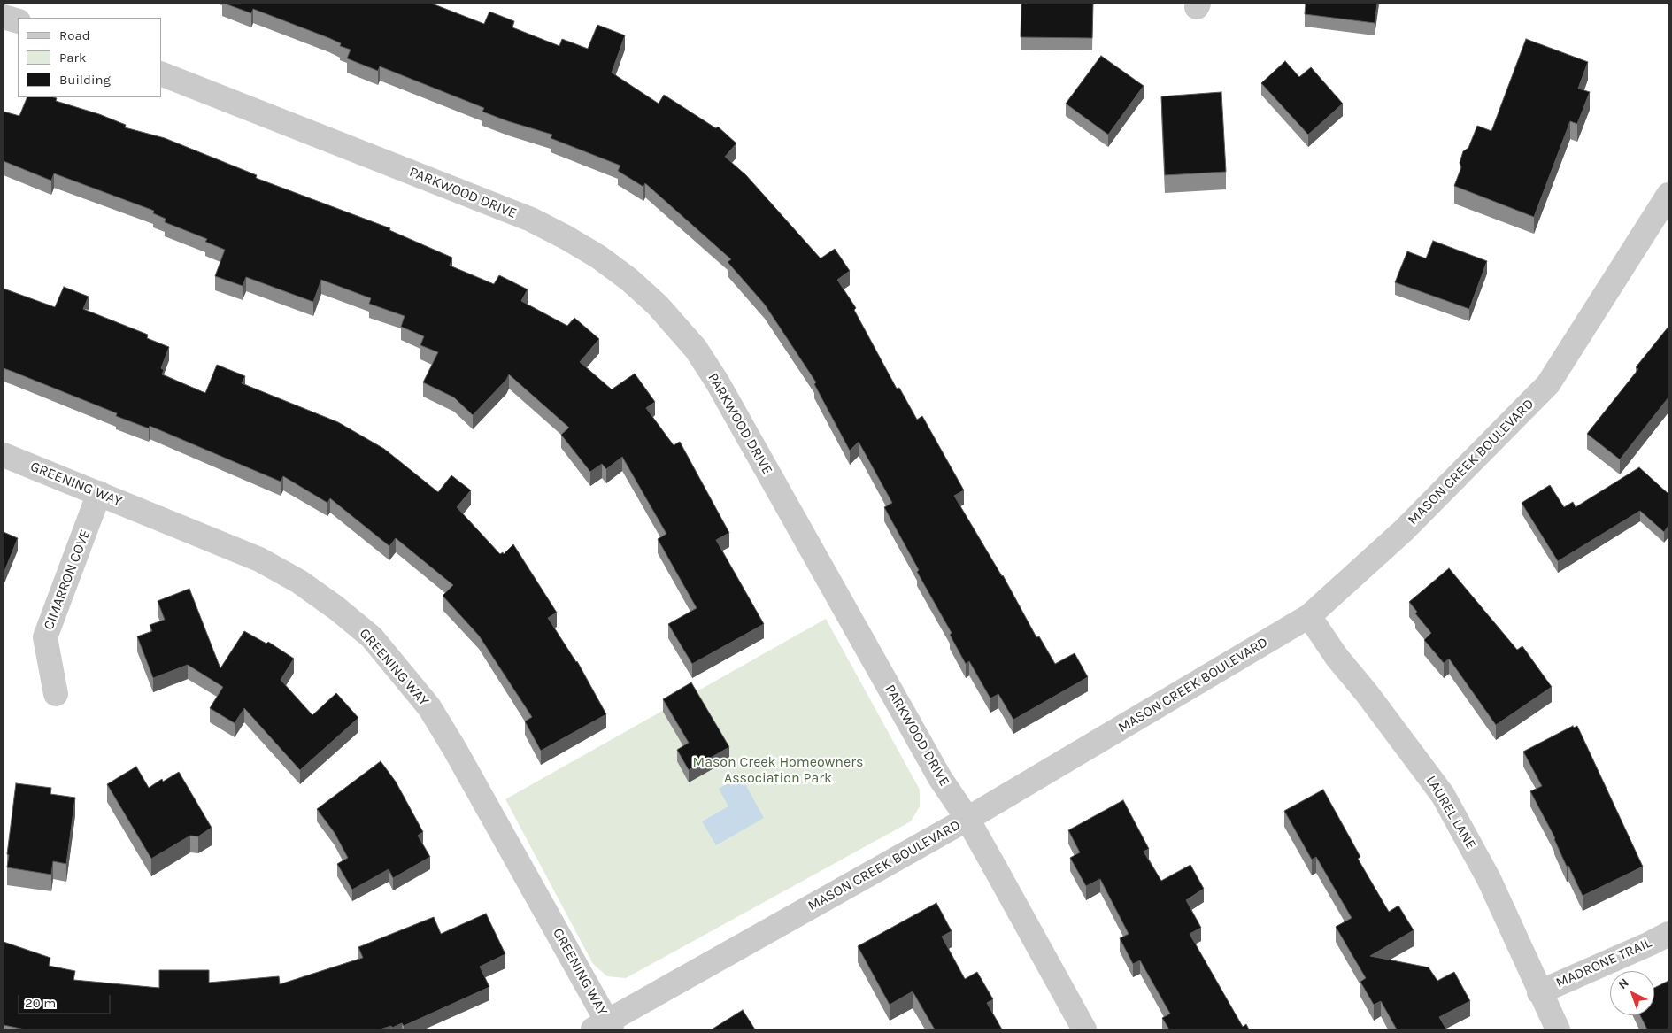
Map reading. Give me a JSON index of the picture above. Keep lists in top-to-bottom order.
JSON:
{
  "streets": {
    "street": [
      "PARKWOOD DRIVE",
      "MASON CREEK BOULEVARD",
      "GREENING WAY",
      "CIMARRON COVE",
      "LAUREL LANE",
      "MADRONE TRAIL"
    ]
  },
  "crossings": [
    ["PARKWOOD DRIVE", "MASON CREEK BOULEVARD"],
    ["MASON CREEK BOULEVARD", "GREENING WAY"],
    ["MASON CREEK BOULEVARD", "LAUREL LANE"],
    ["GREENING WAY", "CIMARRON COVE"],
    ["LAUREL LANE", "MADRONE TRAIL"]
  ],
  "parks": ["Mason Creek Homeowners Association Park"],
  "legend": ["Road", "Park", "Building"],
  "scale_bar": "20 m",
  "north": "top left"
}
